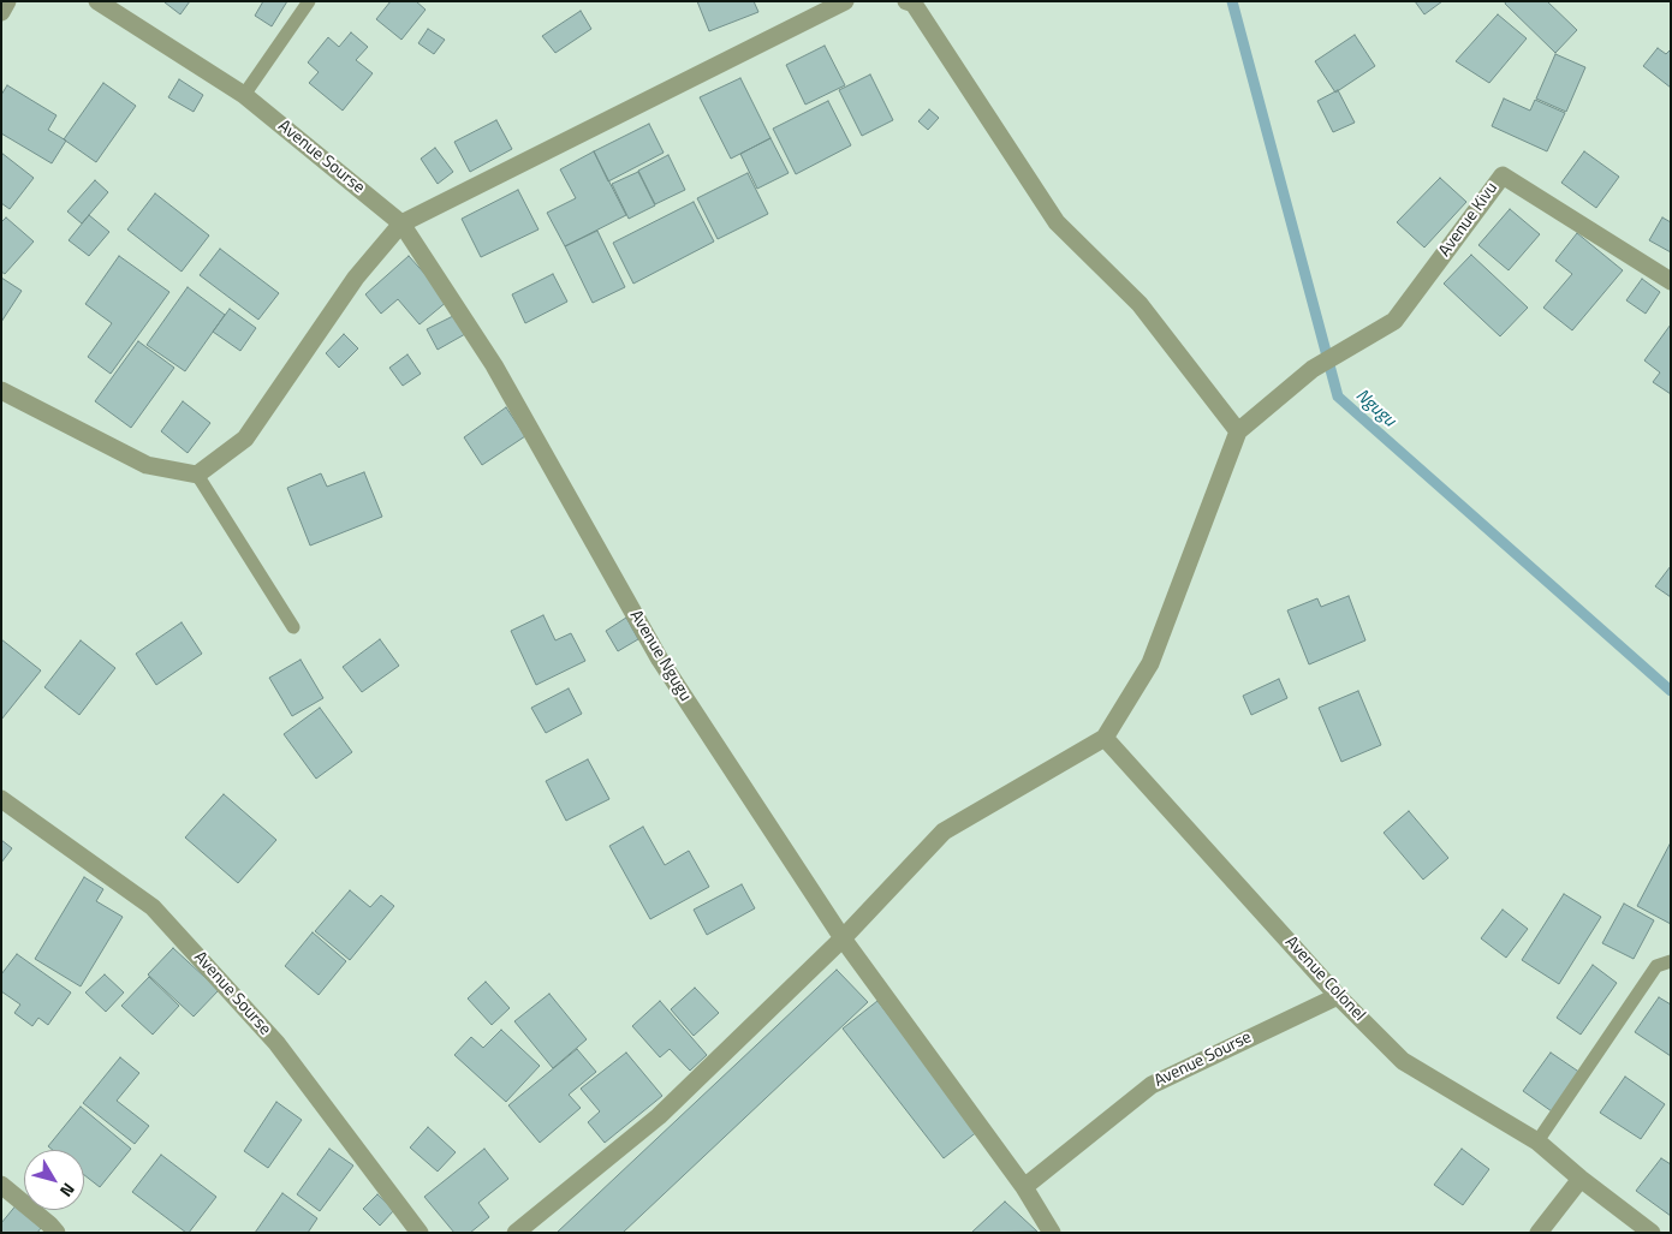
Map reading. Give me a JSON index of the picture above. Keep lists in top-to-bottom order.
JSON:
{
  "streets": {
    "street": [
      "Avenue Sourse",
      "Avenue Kivu",
      "Avenue Ngugu",
      "Avenue Colonel"
    ]
  },
  "crossings": [
    ["Avenue Sourse", "Avenue Ngugu"],
    ["Avenue Sourse", "Avenue Colonel"]
  ],
  "water": ["Ngugu"],
  "north": "bottom right"
}
